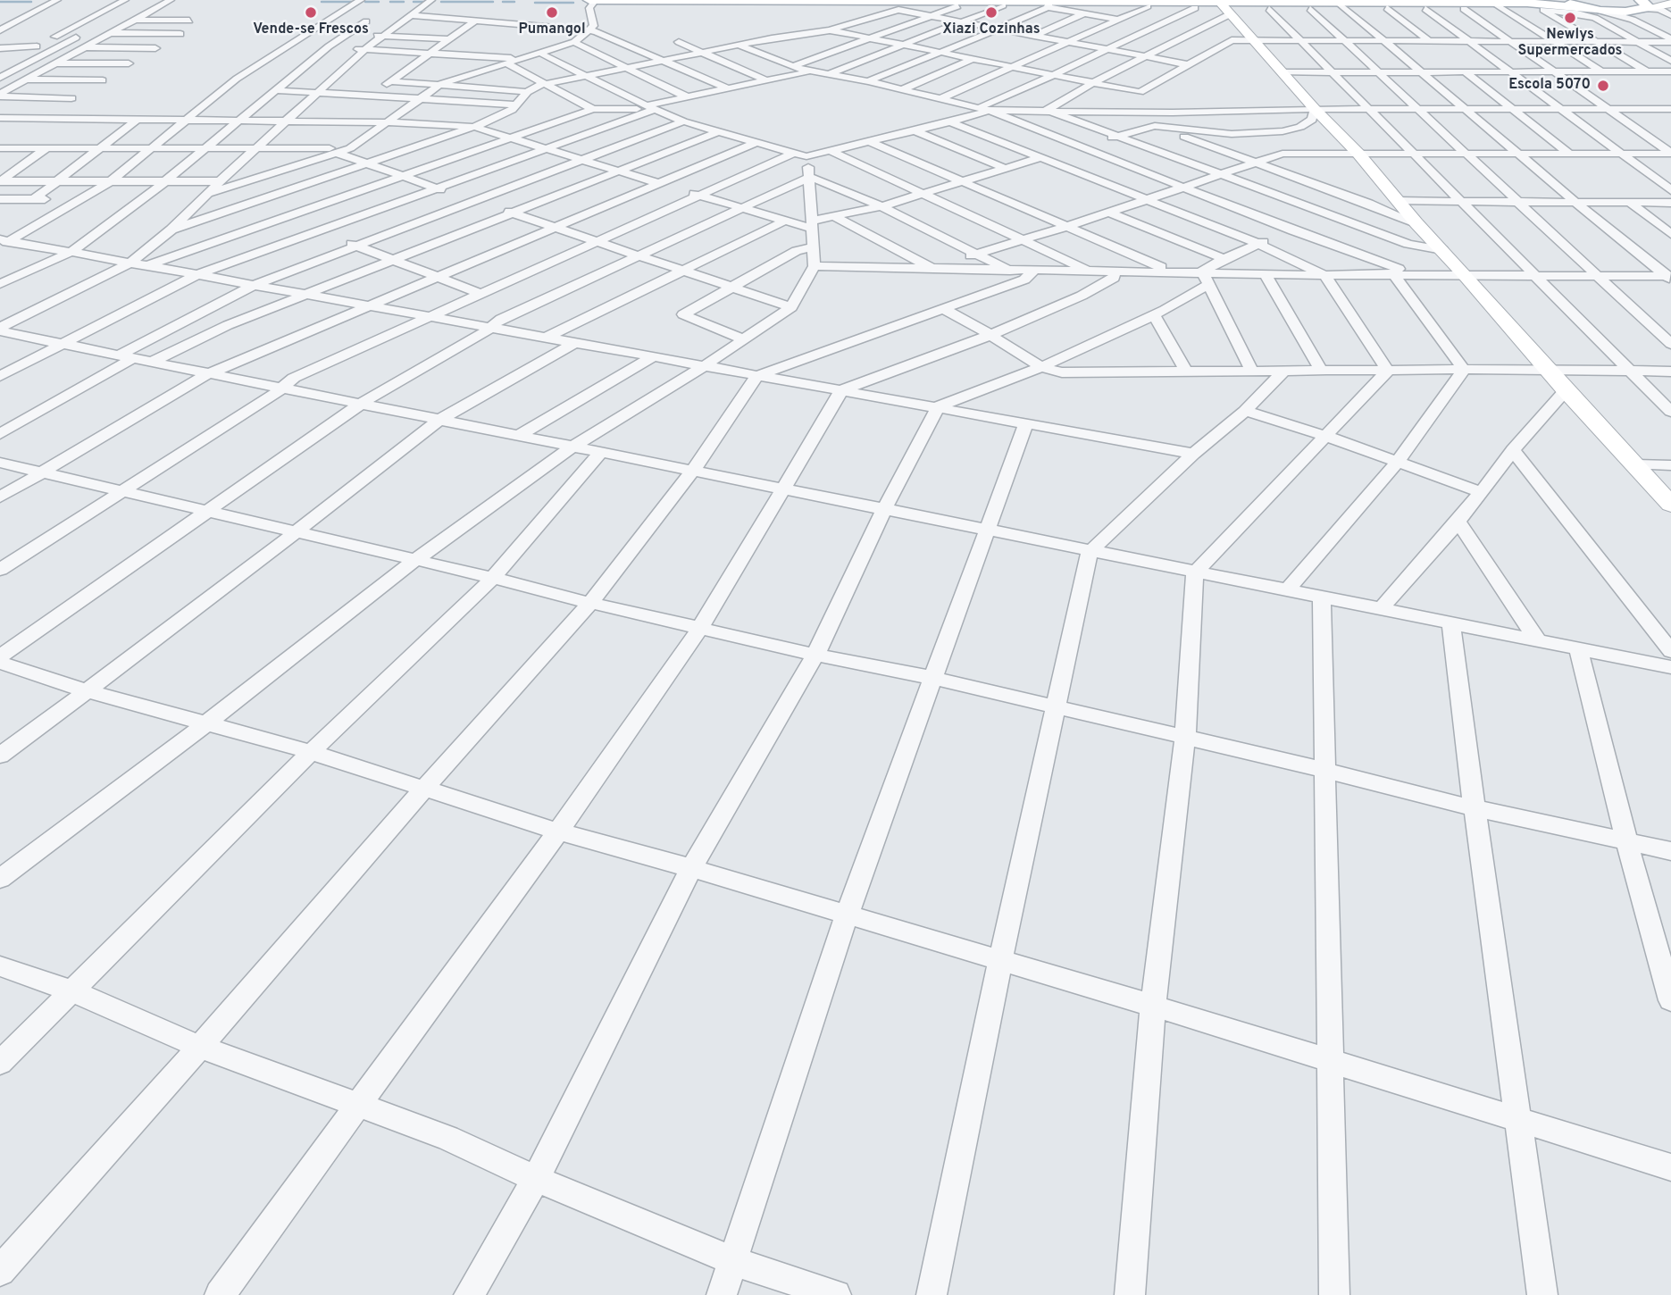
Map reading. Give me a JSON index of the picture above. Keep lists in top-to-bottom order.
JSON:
{
  "places": [
    "Vende-se Frescos",
    "Pumangol",
    "Xiazi Cozinhas",
    "Newlys Supermercados",
    "Escola 5070"
  ]
}
